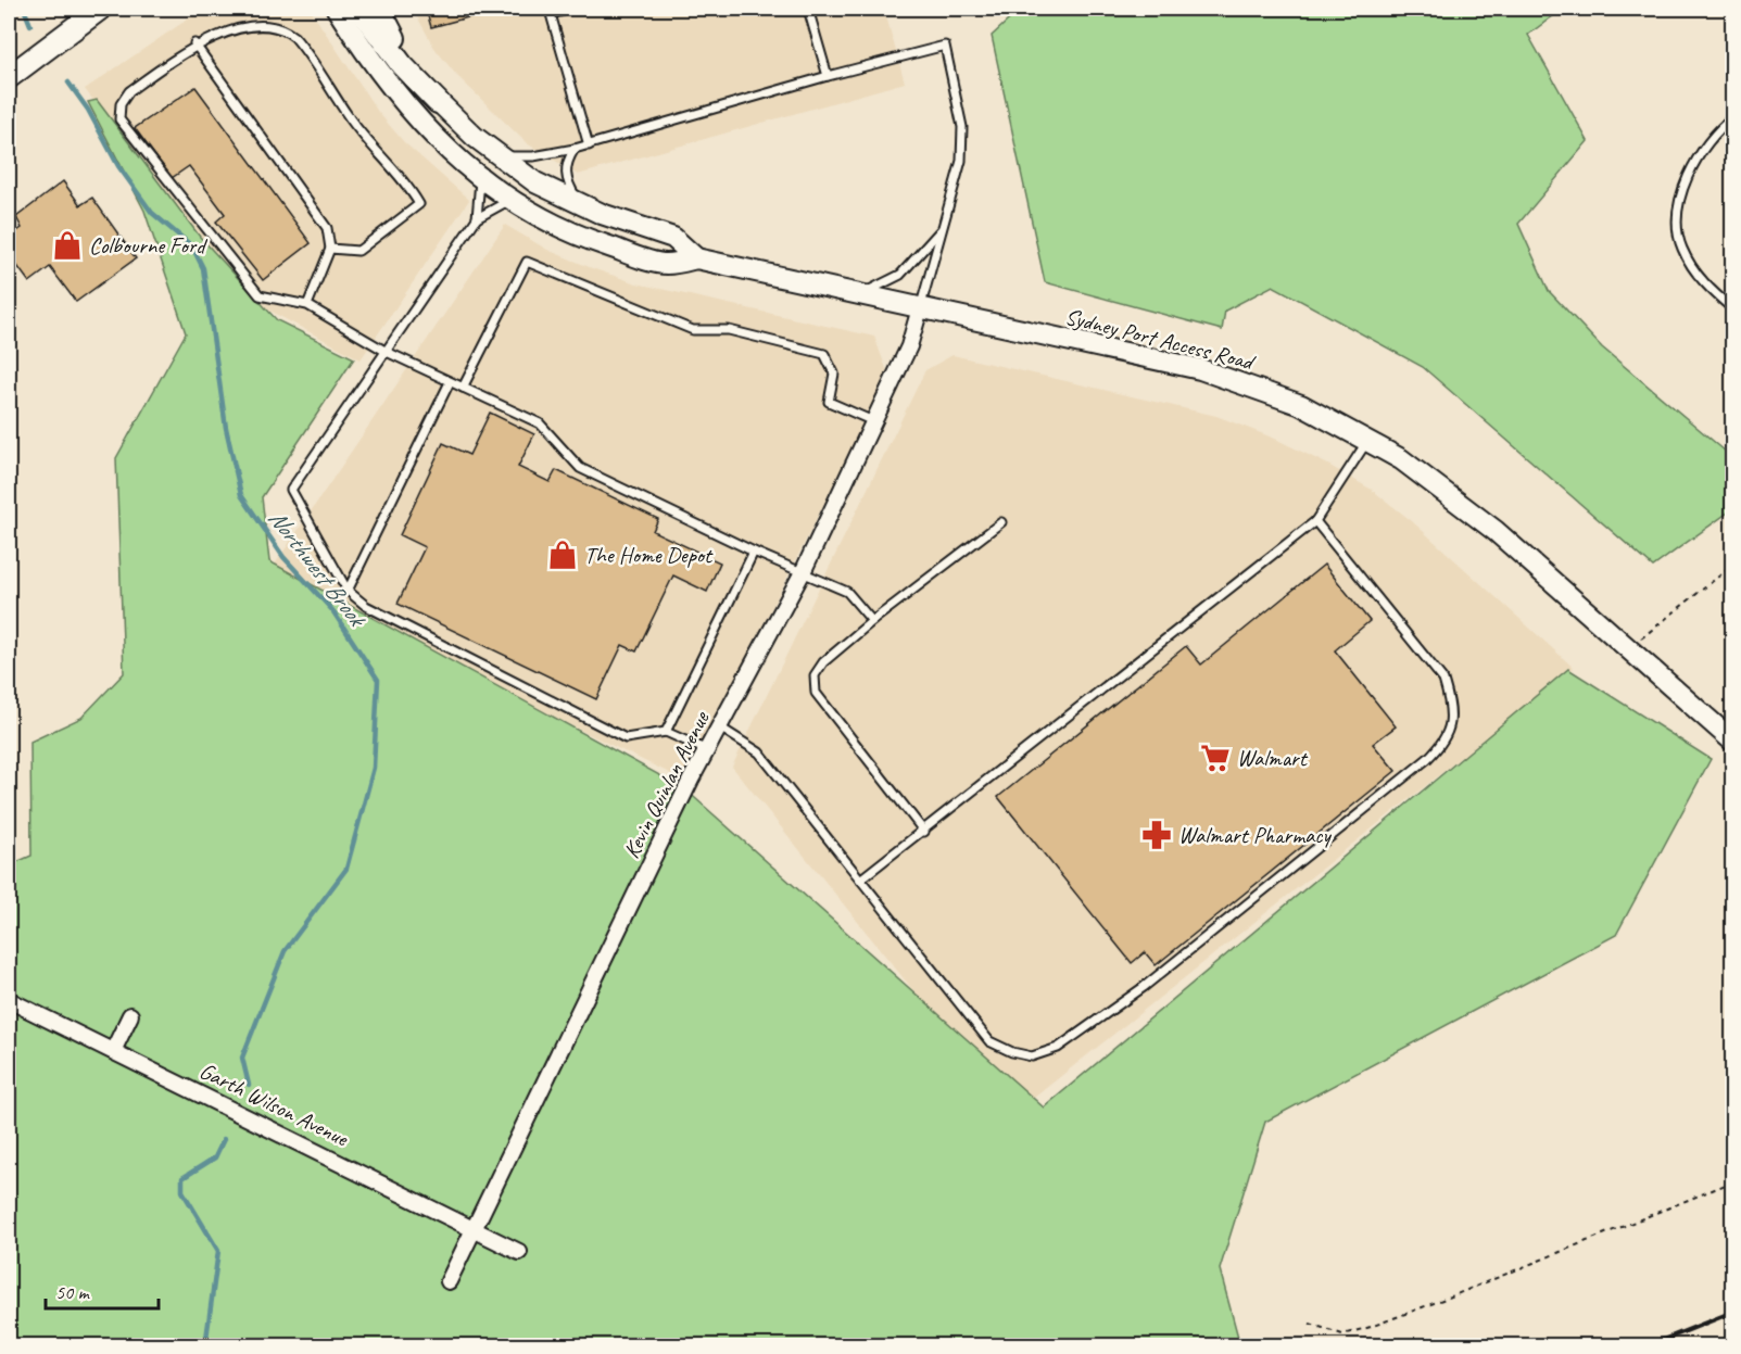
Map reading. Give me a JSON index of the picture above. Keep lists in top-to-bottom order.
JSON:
{
  "streets": {
    "main road": ["Sydney Port Access Road"],
    "street": ["Kevin Quinlan Avenue", "Garth Wilson Avenue"]
  },
  "crossings": [
    ["Sydney Port Access Road", "Kevin Quinlan Avenue"],
    ["Kevin Quinlan Avenue", "Garth Wilson Avenue"]
  ],
  "water": ["Northwest Brook"],
  "places": {
    "shop": ["Colbourne Ford", "The Home Depot"],
    "supermarket": ["Walmart"],
    "pharmacy": ["Walmart Pharmacy"]
  },
  "scale_bar": "50 m"
}
